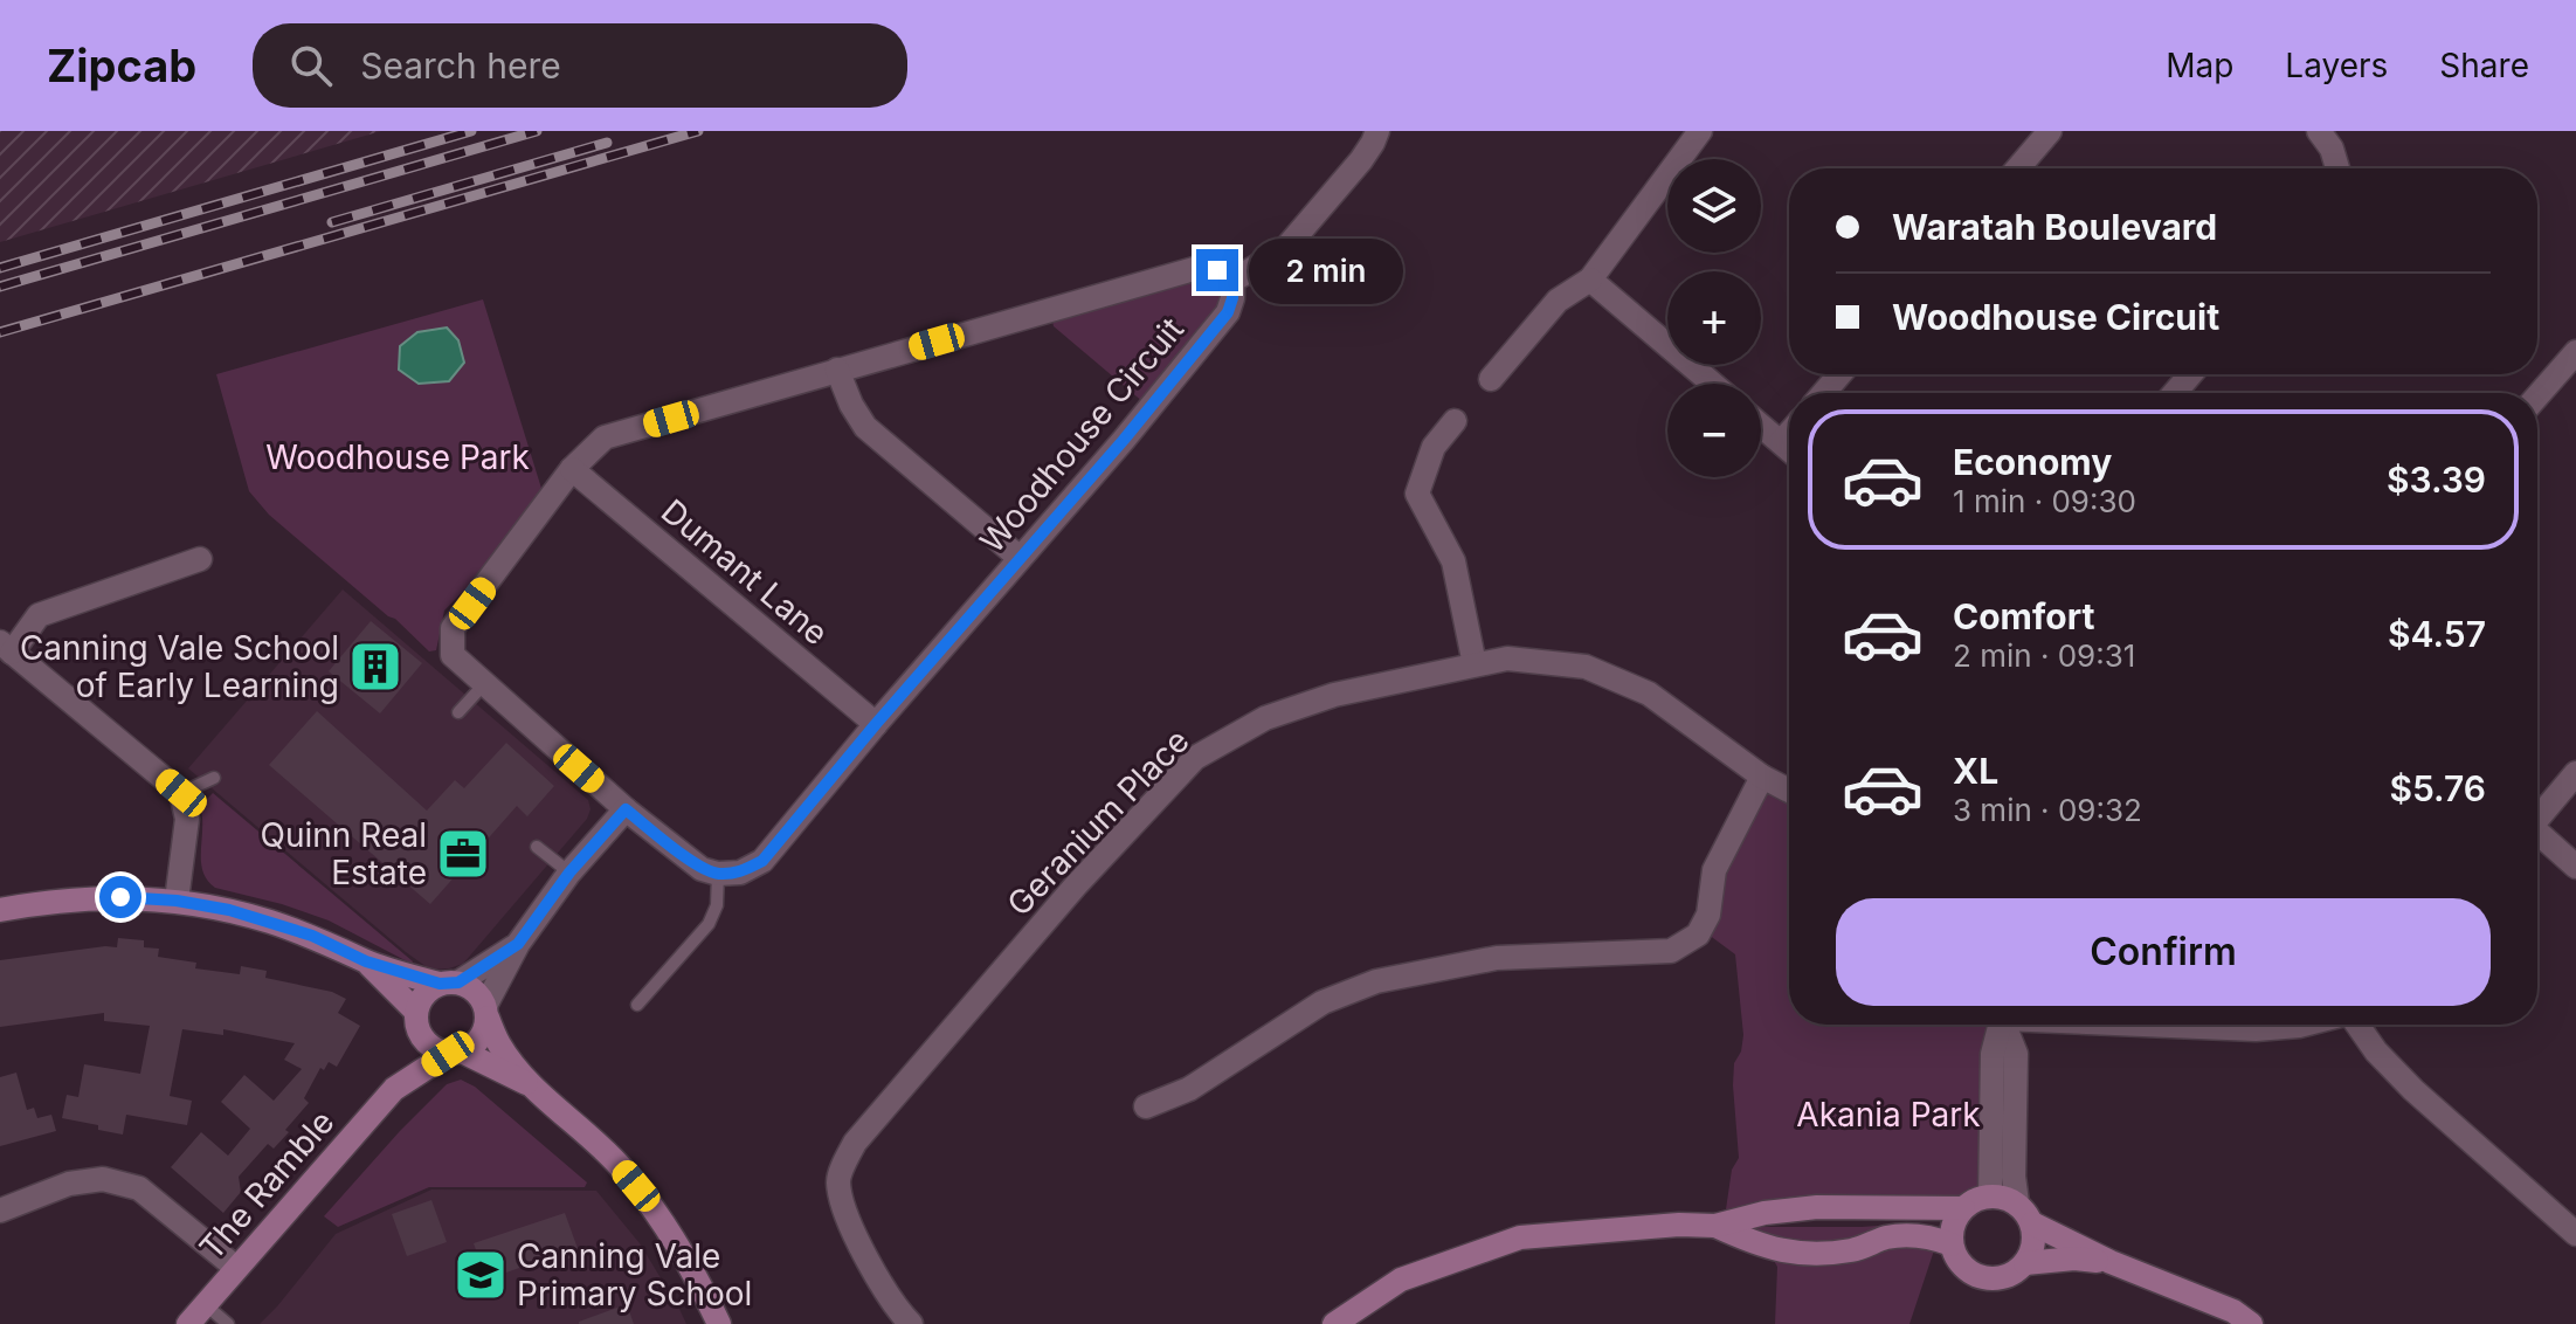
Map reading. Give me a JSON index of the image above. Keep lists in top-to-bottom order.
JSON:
{
  "streets": {
    "street": [
      "Woodhouse Circuit",
      "Dumant Lane",
      "Geranium Place",
      "The Ramble"
    ]
  },
  "crossings": [
    ["Woodhouse Circuit", "Dumant Lane"]
  ],
  "parks": ["Woodhouse Park", "Akania Park"],
  "places": {
    "building": ["Canning Vale School of Early Learning"],
    "office": ["Quinn Real Estate"],
    "school or university": ["Canning Vale Primary School"]
  },
  "page": {
    "header": "Zipcab",
    "search": "Search here",
    "nav": ["Map", "Layers", "Share"],
    "map_buttons": ["+", "−"],
    "banner": ["Waratah Boulevard", "Woodhouse Circuit"],
    "bubble": "2 min",
    "list": [
      {
        "name": "Economy",
        "note": "1 min · 09:30",
        "value": "$3.39"
      },
      {
        "name": "Comfort",
        "note": "2 min · 09:31",
        "value": "$4.57"
      },
      {
        "name": "XL",
        "note": "3 min · 09:32",
        "value": "$5.76"
      }
    ],
    "buttons": "Confirm"
  }
}
